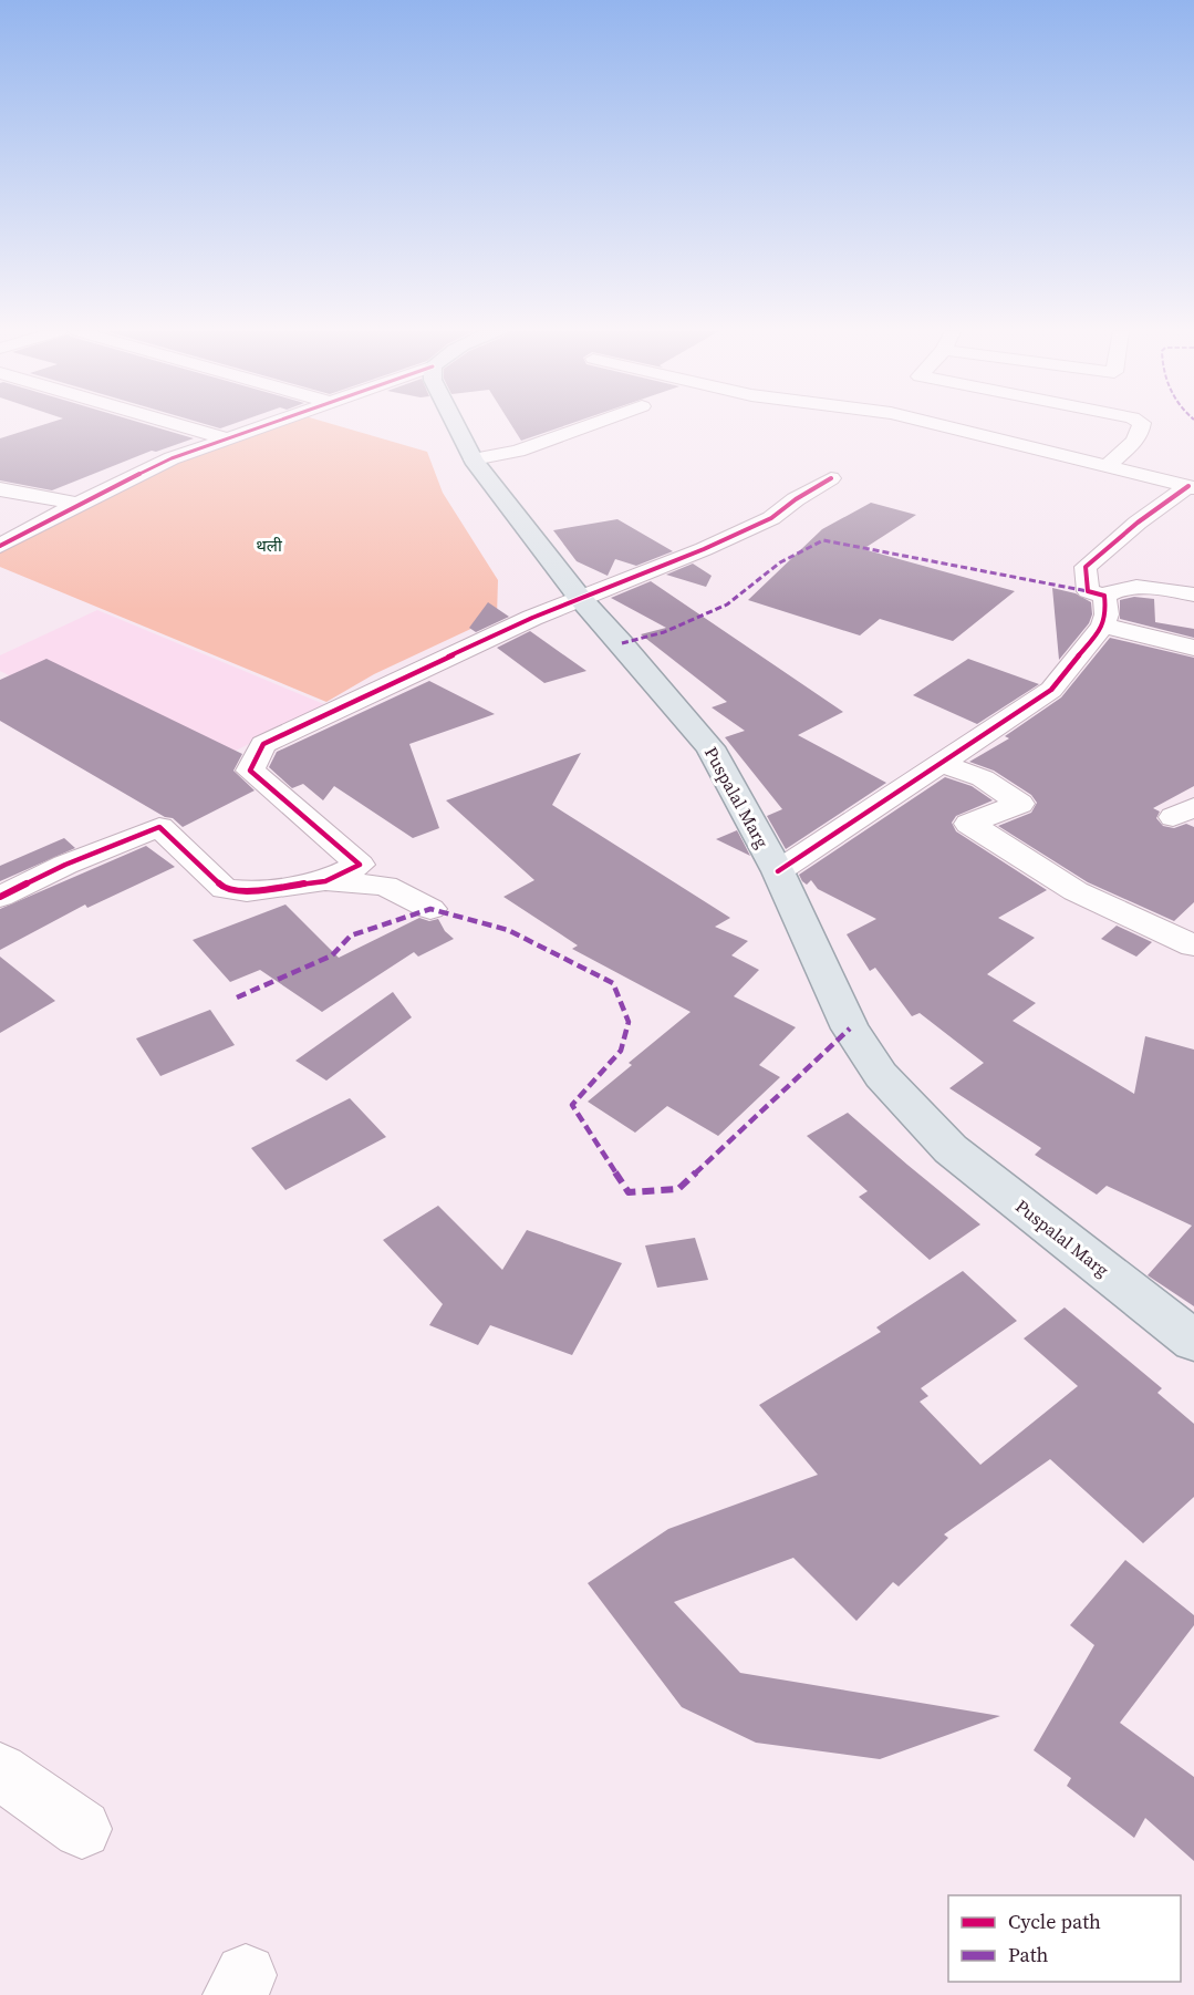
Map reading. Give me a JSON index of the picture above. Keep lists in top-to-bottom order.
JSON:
{
  "streets": {
    "main road": ["Puspalal Marg"]
  },
  "districts": ["थली"],
  "legend": ["Cycle path", "Path"]
}
